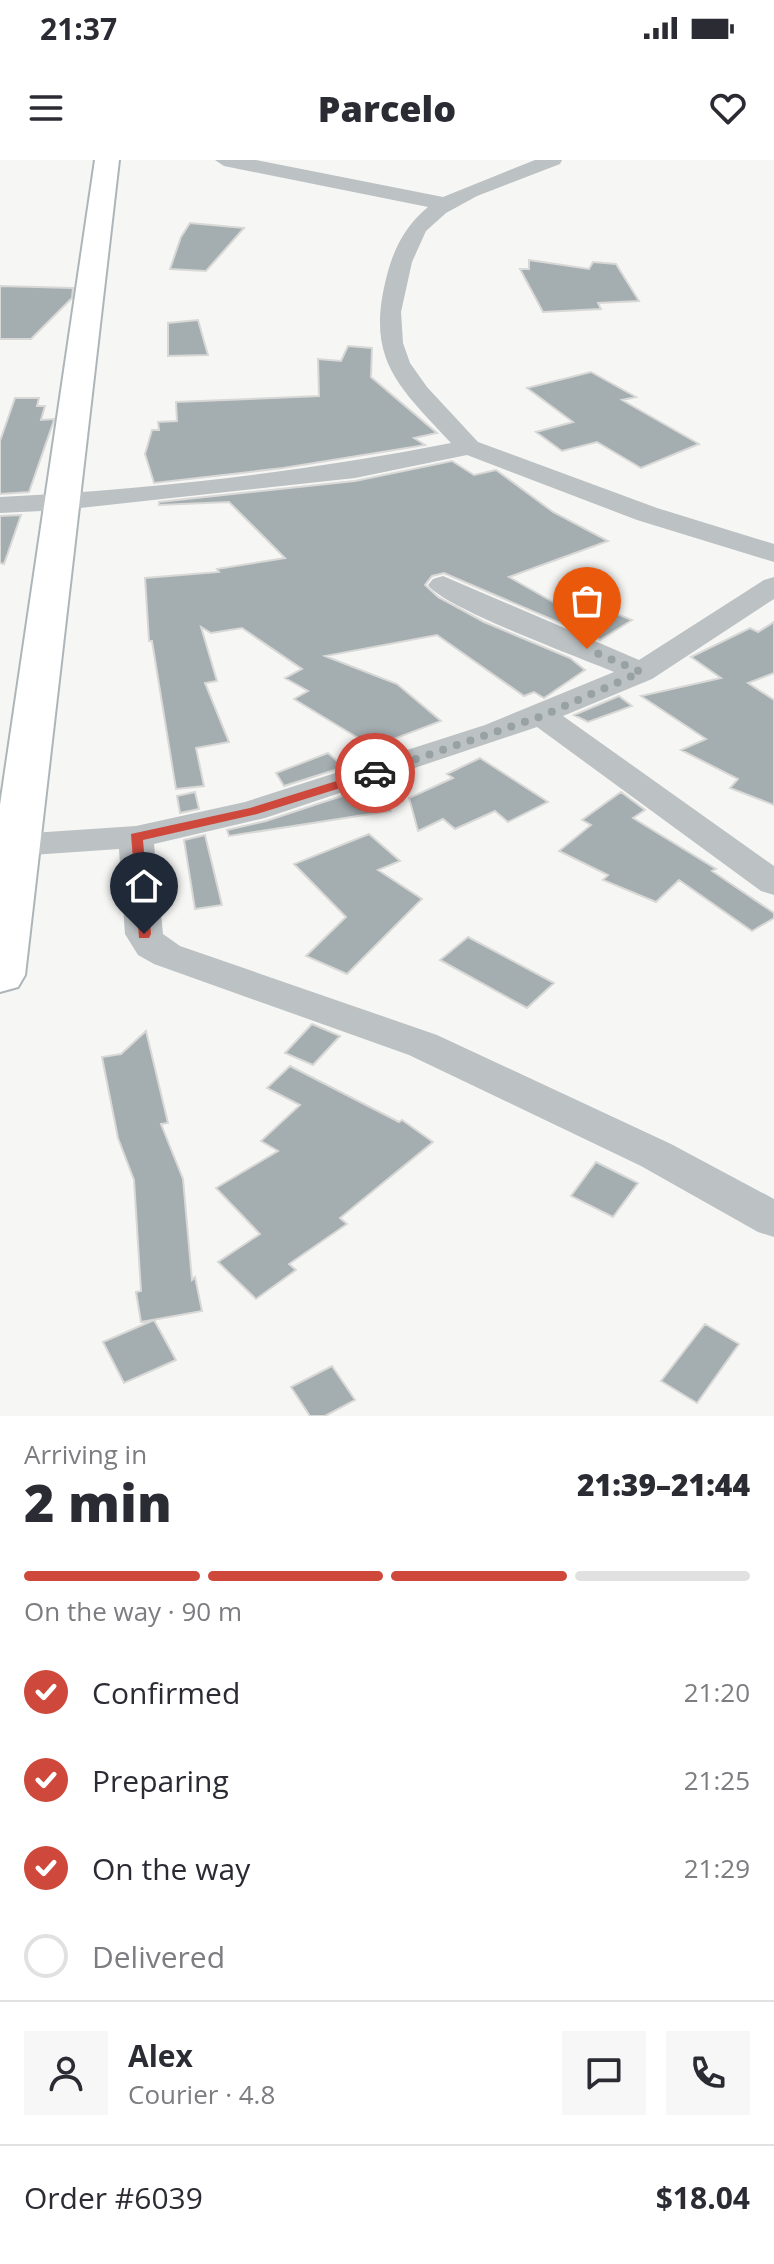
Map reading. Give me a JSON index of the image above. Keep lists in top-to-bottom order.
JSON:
{
  "page": {
    "status": "21:37",
    "header": "Parcelo",
    "heading": ["2 min", "Arriving in", "21:39–21:44"],
    "panel": [
      "Alex",
      "Courier · 4.8",
      "Order #6039",
      "$18.04"
    ],
    "bar": "On the way · 90 m",
    "list": [
      ["Confirmed", "21:20"],
      ["Preparing", "21:25"],
      ["On the way", "21:29"],
      "Delivered"
    ]
  }
}
